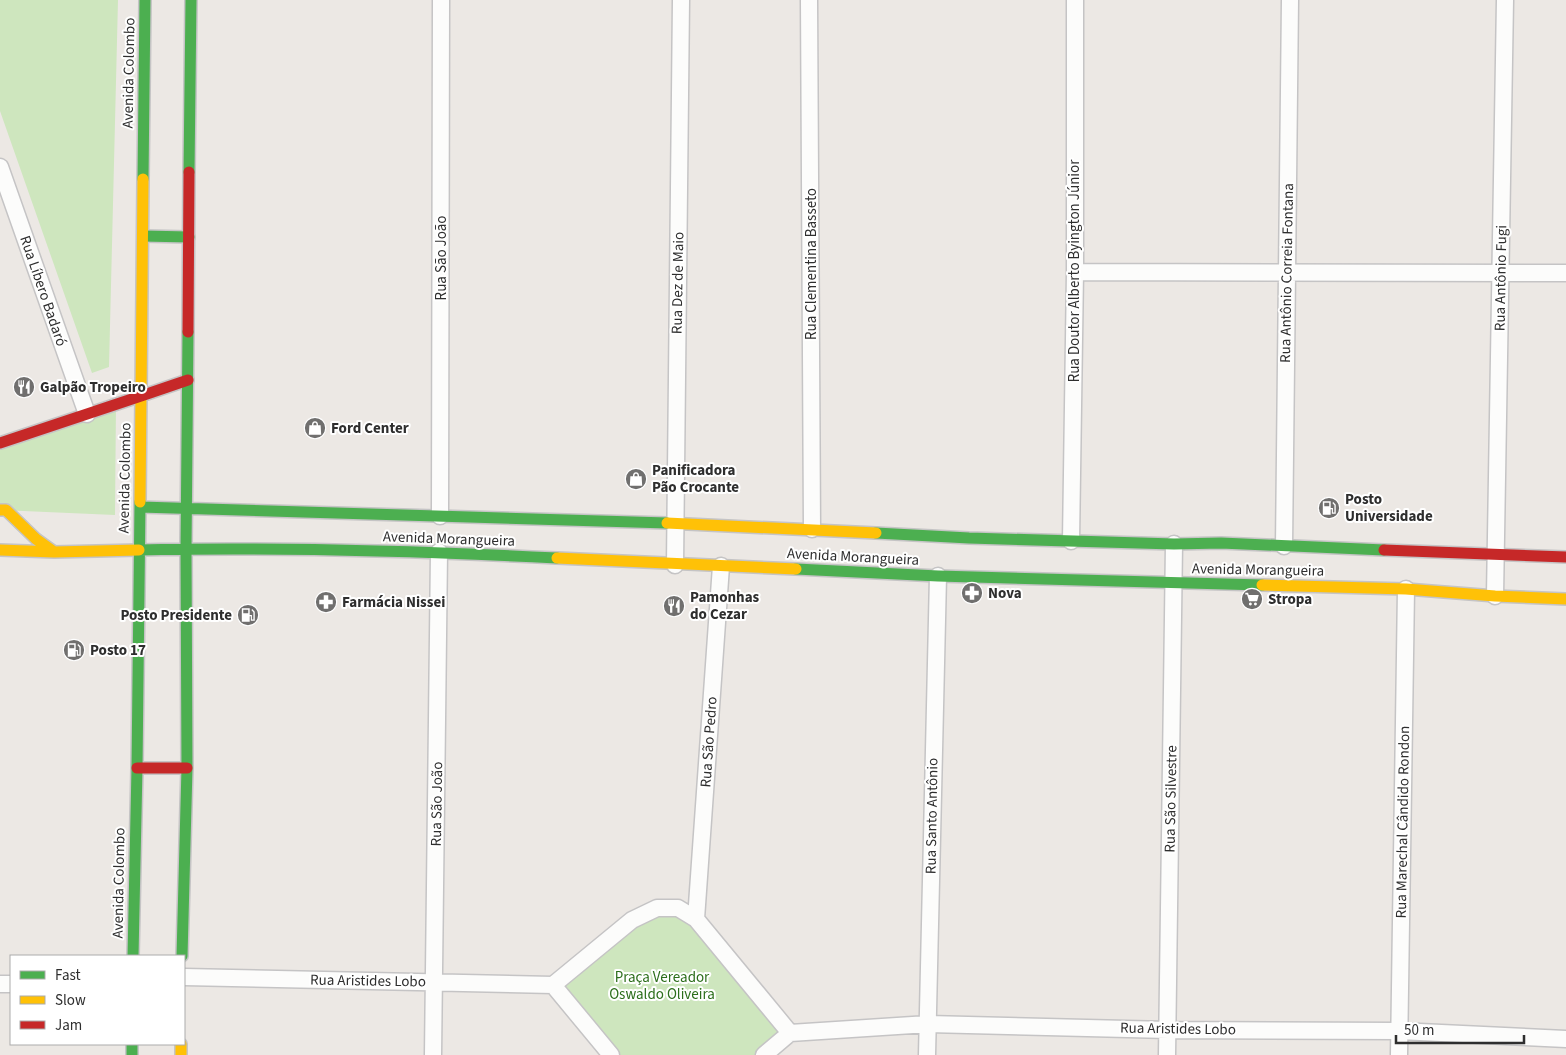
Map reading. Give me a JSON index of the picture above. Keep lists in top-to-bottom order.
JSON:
{
  "streets": {
    "main road": ["Avenida Colombo", "Avenida Morangueira"],
    "street": [
      "Rua São João",
      "Rua Clementina Basseto",
      "Rua Doutor Alberto Byington Júnior",
      "Rua Antônio Correia Fontana",
      "Rua Antônio Fugi",
      "Rua Dez de Maio",
      "Rua Líbero Badaró",
      "Rua São Pedro",
      "Rua São Silvestre",
      "Rua Santo Antônio",
      "Rua Marechal Cândido Rondon",
      "Rua Aristides Lobo"
    ]
  },
  "crossings": [
    ["Avenida Colombo", "Avenida Morangueira"],
    ["Rua São João", "Avenida Morangueira"],
    ["Rua São João", "Rua Aristides Lobo"],
    ["Rua Clementina Basseto", "Avenida Morangueira"],
    ["Rua Doutor Alberto Byington Júnior", "Avenida Morangueira"],
    ["Rua Antônio Correia Fontana", "Avenida Morangueira"],
    ["Rua Antônio Fugi", "Avenida Morangueira"],
    ["Rua Dez de Maio", "Avenida Morangueira"],
    ["Avenida Morangueira", "Rua São Pedro"],
    ["Avenida Morangueira", "Rua São Silvestre"],
    ["Avenida Morangueira", "Rua Santo Antônio"],
    ["Avenida Morangueira", "Rua Marechal Cândido Rondon"],
    ["Rua São Silvestre", "Rua Aristides Lobo"],
    ["Rua Santo Antônio", "Rua Aristides Lobo"],
    ["Rua Marechal Cândido Rondon", "Rua Aristides Lobo"]
  ],
  "parks": ["Praça Vereador Oswaldo Oliveira"],
  "places": {
    "restaurant": ["Galpão Tropeiro", "Pamonhas do Cezar"],
    "shop": ["Ford Center", "Panificadora Pão Crocante"],
    "fuel station": ["Posto Universidade", "Posto Presidente", "Posto 17"],
    "pharmacy": ["Nova", "Farmácia Nissei"],
    "supermarket": ["Stropa"]
  },
  "legend": ["Fast", "Slow", "Jam"],
  "scale_bar": "50 m"
}
